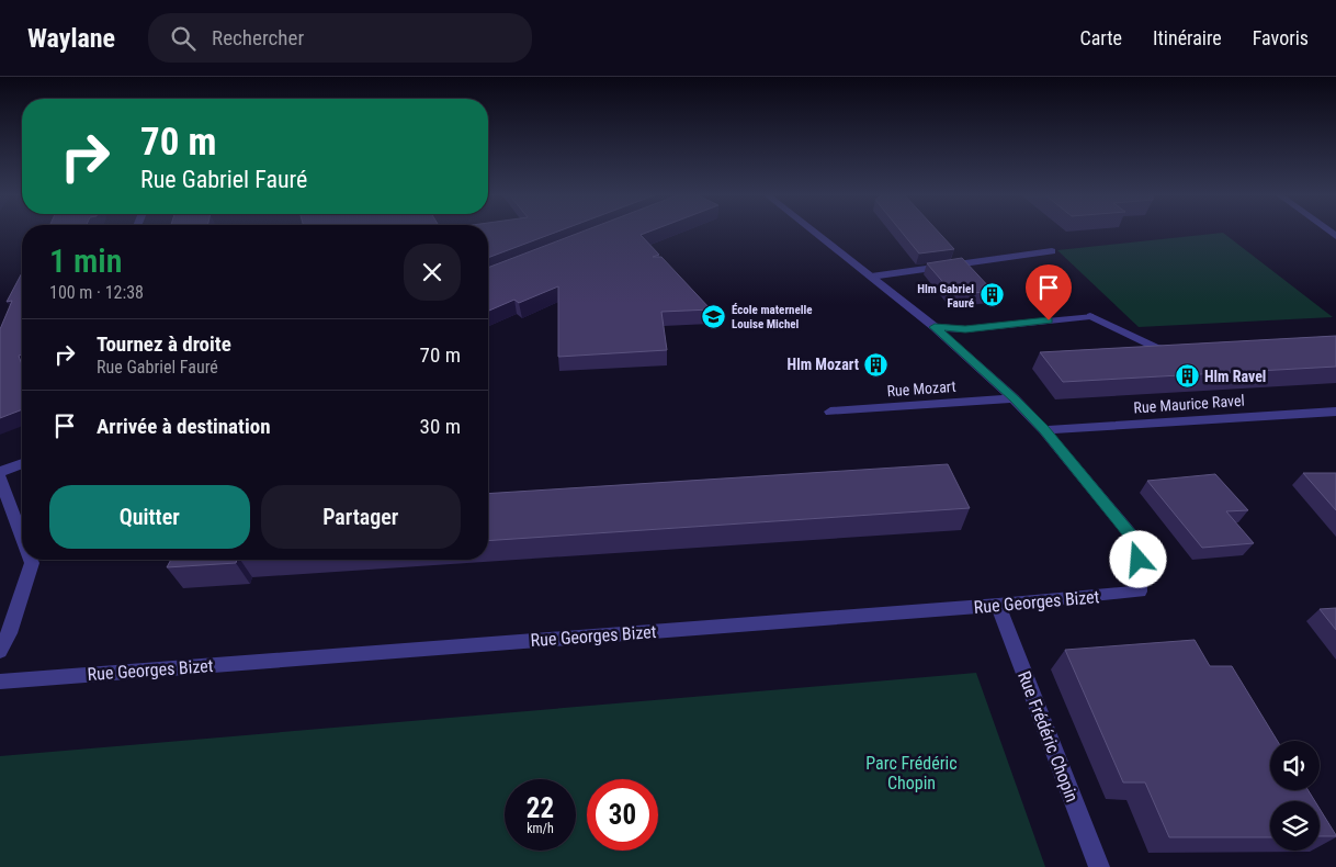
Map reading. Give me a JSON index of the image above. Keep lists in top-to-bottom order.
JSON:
{
  "streets": {
    "street": [
      "Rue Mozart",
      "Rue Maurice Ravel",
      "Rue Georges Bizet",
      "Rue Frédéric Chopin"
    ]
  },
  "crossings": [
    ["Rue Maurice Ravel", "Rue Georges Bizet"],
    ["Rue Georges Bizet", "Rue Frédéric Chopin"]
  ],
  "parks": ["Parc Frédéric Chopin"],
  "places": {
    "building": ["Hlm Gabriel Fauré", "Hlm Mozart", "Hlm Ravel"],
    "school or university": ["École maternelle Louise Michel"]
  },
  "page": {
    "header": "Waylane",
    "search": "Rechercher",
    "nav": ["Carte", "Itinéraire", "Favoris"],
    "turn": ["70 m", "Rue Gabriel Fauré"],
    "heading": ["1 min", "100 m · 12:38"],
    "list": [
      {
        "name": "Tournez à droite",
        "note": "Rue Gabriel Fauré",
        "value": "70 m"
      },
      {
        "name": "Arrivée à destination",
        "value": "30 m"
      }
    ],
    "buttons": ["Quitter", "Partager"],
    "speed": "22 km/h",
    "limit": "30"
  }
}
